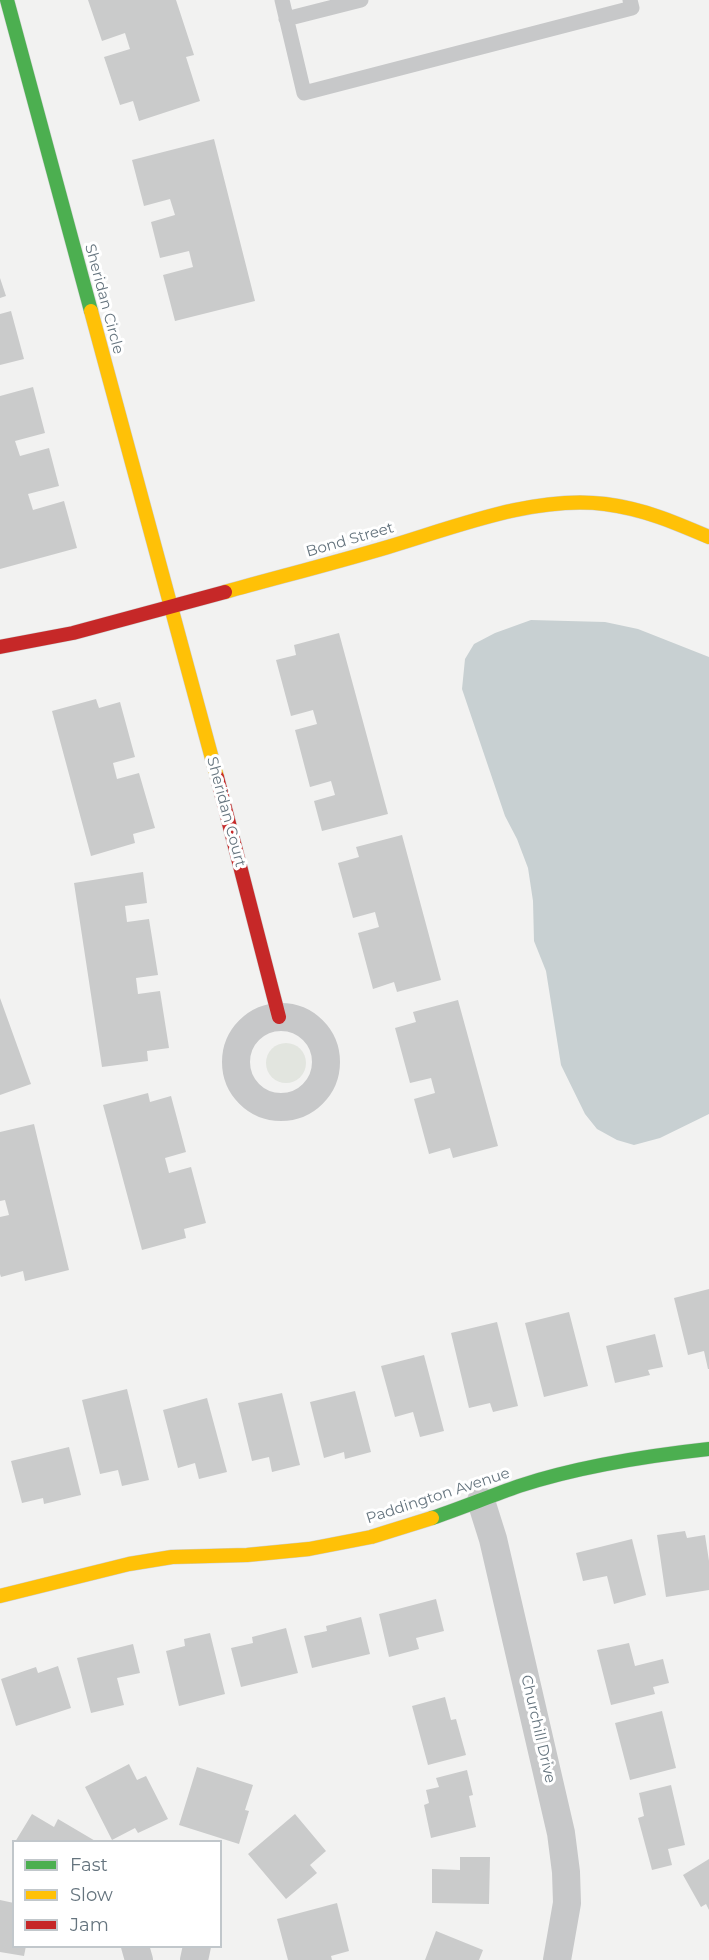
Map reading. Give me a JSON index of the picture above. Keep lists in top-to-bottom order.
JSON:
{
  "streets": {
    "street": [
      "Sheridan Circle",
      "Bond Street",
      "Sheridan Court",
      "Paddington Avenue",
      "Churchill Drive"
    ]
  },
  "crossings": [
    ["Sheridan Circle", "Bond Street"],
    ["Sheridan Circle", "Sheridan Court"],
    ["Bond Street", "Sheridan Court"],
    ["Paddington Avenue", "Churchill Drive"]
  ],
  "legend": ["Fast", "Slow", "Jam"]
}
